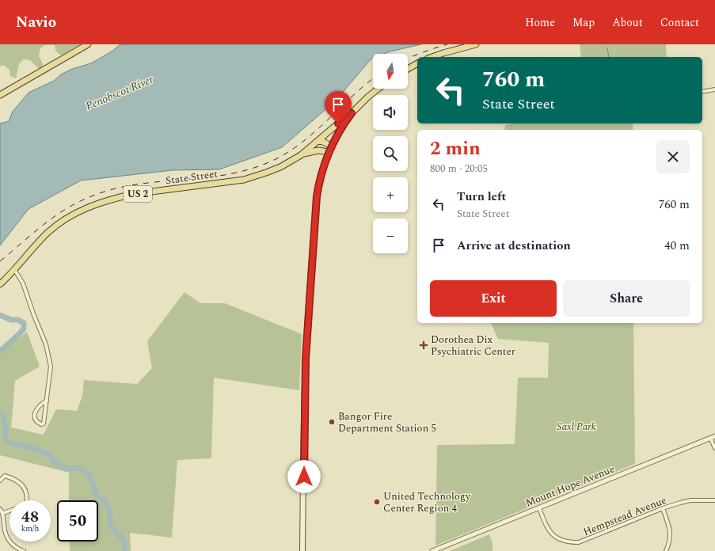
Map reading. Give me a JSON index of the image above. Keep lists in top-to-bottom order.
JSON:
{
  "streets": {
    "main road": ["State Street", "US 2"],
    "street": ["Mount Hope Avenue", "Hempstead Avenue"]
  },
  "crossings": [
    ["Mount Hope Avenue", "Hempstead Avenue"]
  ],
  "water": ["Penobscot River"],
  "parks": ["Saxl Park"],
  "places": {
    "health": ["Dorothea Dix Psychiatric Center"],
    "other": ["Bangor Fire Department Station 5", "United Technology Center Region 4"]
  },
  "north": "bottom",
  "page": {
    "header": "Navio",
    "nav": [
      "Home",
      "Map",
      "About",
      "Contact"
    ],
    "map_buttons": ["+", "−"],
    "turn": ["760 m", "State Street"],
    "heading": ["2 min", "800 m · 20:05"],
    "list": [
      {
        "name": "Turn left",
        "note": "State Street",
        "value": "760 m"
      },
      {
        "name": "Arrive at destination",
        "value": "40 m"
      }
    ],
    "buttons": ["Exit", "Share"],
    "speed": "48 km/h",
    "limit": "50"
  }
}
